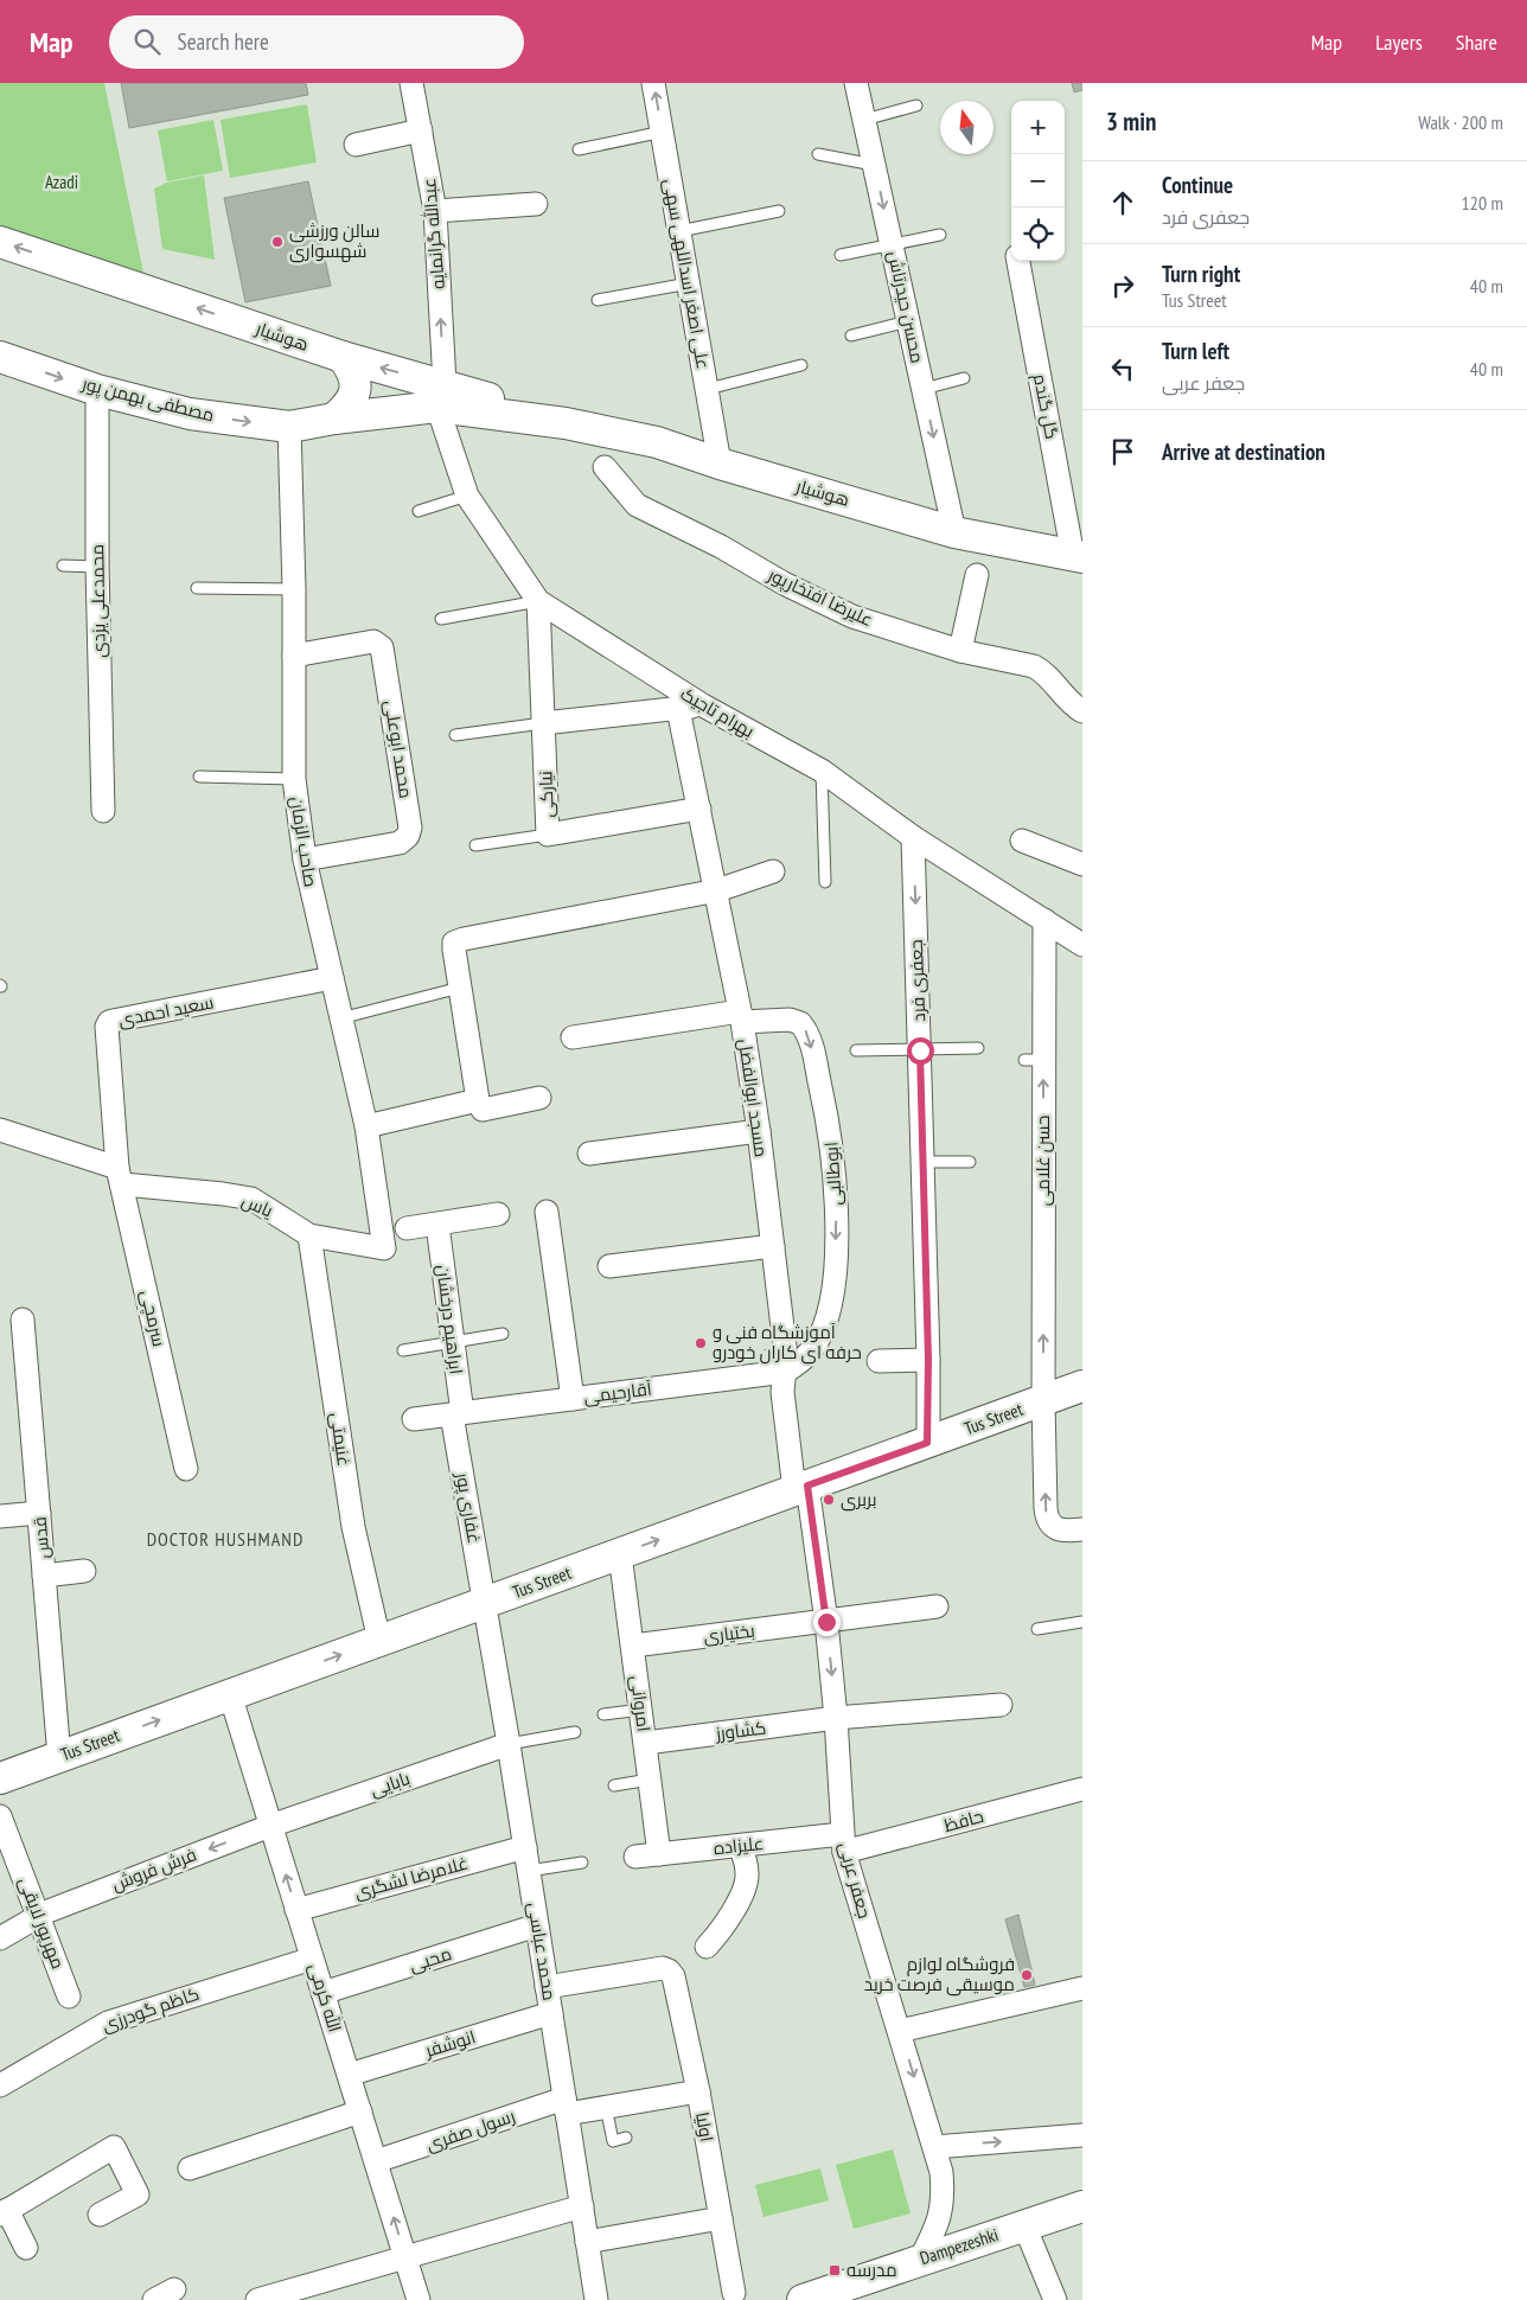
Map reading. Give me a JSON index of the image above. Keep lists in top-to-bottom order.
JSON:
{
  "streets": {
    "main road": [
      "هوشیار",
      "مصطفی بهمن پور",
      "Tus Street",
      "Dampezeshki"
    ],
    "street": [
      "عبدالله گرانمایه",
      "علی اصغر اسداللهی سهی",
      "محسن حیدرتاش",
      "گل گندم",
      "علیرضا افتخارپور",
      "محمدعلی یزدی",
      "بهرام تاجیک",
      "محمد ابوعلی",
      "نیارکی",
      "صاحب الزمان",
      "جعفری فرد",
      "سعید احمدی",
      "مسجد ابوالفضل",
      "حسن غلامی",
      "ابوطالبی",
      "یاس",
      "سرمچی",
      "ابراهیم درخشان",
      "آقارحیمی",
      "غنیمتی",
      "غفاری پور",
      "قدس",
      "بختیاری",
      "امروانی",
      "کشاورز",
      "بابایی",
      "حافظ",
      "علیزاده",
      "فرش فروش",
      "غلامرضا لشگری",
      "جعفر عربی",
      "مهرپور لایقی",
      "محمد عباسی",
      "محبی",
      "الله کرمی",
      "کاظم گودرزی",
      "انوشفر",
      "اولیا",
      "رسول صفری"
    ]
  },
  "crossings": [
    ["عبدالله گرانمایه", "هوشیار"],
    ["عبدالله گرانمایه", "مصطفی بهمن پور"],
    ["عبدالله گرانمایه", "بهرام تاجیک"],
    ["علی اصغر اسداللهی سهی", "هوشیار"],
    ["محسن حیدرتاش", "هوشیار"],
    ["هوشیار", "مصطفی بهمن پور"],
    ["هوشیار", "گل گندم"],
    ["هوشیار", "بهرام تاجیک"],
    ["مصطفی بهمن پور", "محمدعلی یزدی"],
    ["مصطفی بهمن پور", "بهرام تاجیک"],
    ["مصطفی بهمن پور", "صاحب الزمان"],
    ["بهرام تاجیک", "نیارکی"],
    ["بهرام تاجیک", "جعفری فرد"],
    ["بهرام تاجیک", "حسن غلامی"],
    ["محمد ابوعلی", "صاحب الزمان"],
    ["نیارکی", "مسجد ابوالفضل"],
    ["صاحب الزمان", "سعید احمدی"],
    ["صاحب الزمان", "یاس"],
    ["جعفری فرد", "Tus Street"],
    ["سعید احمدی", "یاس"],
    ["سعید احمدی", "سرمچی"],
    ["مسجد ابوالفضل", "ابوطالبی"],
    ["مسجد ابوالفضل", "آقارحیمی"],
    ["مسجد ابوالفضل", "Tus Street"],
    ["مسجد ابوالفضل", "جعفر عربی"],
    ["حسن غلامی", "Tus Street"],
    ["ابوطالبی", "آقارحیمی"],
    ["یاس", "سرمچی"],
    ["یاس", "غنیمتی"],
    ["ابراهیم درخشان", "آقارحیمی"],
    ["ابراهیم درخشان", "غفاری پور"],
    ["آقارحیمی", "غفاری پور"],
    ["Tus Street", "غنیمتی"],
    ["Tus Street", "غفاری پور"],
    ["Tus Street", "قدس"],
    ["Tus Street", "امروانی"],
    ["Tus Street", "جعفر عربی"],
    ["Tus Street", "محمد عباسی"],
    ["Tus Street", "الله کرمی"],
    ["غفاری پور", "محمد عباسی"],
    ["بختیاری", "امروانی"],
    ["بختیاری", "جعفر عربی"],
    ["امروانی", "کشاورز"],
    ["امروانی", "علیزاده"],
    ["کشاورز", "جعفر عربی"],
    ["بابایی", "فرش فروش"],
    ["بابایی", "محمد عباسی"],
    ["بابایی", "الله کرمی"],
    ["حافظ", "علیزاده"],
    ["حافظ", "جعفر عربی"],
    ["علیزاده", "جعفر عربی"],
    ["فرش فروش", "مهرپور لایقی"],
    ["فرش فروش", "الله کرمی"],
    ["غلامرضا لشگری", "محمد عباسی"],
    ["غلامرضا لشگری", "الله کرمی"],
    ["جعفر عربی", "Dampezeshki"],
    ["محمد عباسی", "محبی"],
    ["محمد عباسی", "انوشفر"],
    ["محمد عباسی", "اولیا"],
    ["محمد عباسی", "رسول صفری"],
    ["محبی", "الله کرمی"],
    ["الله کرمی", "کاظم گودرزی"],
    ["الله کرمی", "انوشفر"],
    ["الله کرمی", "رسول صفری"],
    ["اولیا", "رسول صفری"]
  ],
  "one_way": [
    "عبدالله گرانمایه",
    "محسن حیدرتاش",
    "هوشیار",
    "مصطفی بهمن پور",
    "جعفری فرد",
    "حسن غلامی",
    "ابوطالبی",
    "Tus Street",
    "فرش فروش"
  ],
  "districts": ["DOCTOR HUSHMAND"],
  "parks": ["Azadi"],
  "places": {
    "other": [
      "سالن ورزشی شهسواری",
      "آموزشگاه فنی و حرفه ای کاران خودرو",
      "بربری",
      "فروشگاه لوازم موسیقی فرصت خرید"
    ],
    "transit": ["مدرسه"]
  },
  "north": "top",
  "page": {
    "header": "Map",
    "search": "Search here",
    "nav": ["Map", "Layers", "Share"],
    "heading": ["3 min", "Walk · 200 m"],
    "map_buttons": ["+", "−"],
    "list": [
      ["Continue", "جعفری فرد", "120 m"],
      ["Turn right", "Tus Street", "40 m"],
      ["Turn left", "جعفر عربی", "40 m"],
      "Arrive at destination"
    ]
  }
}
